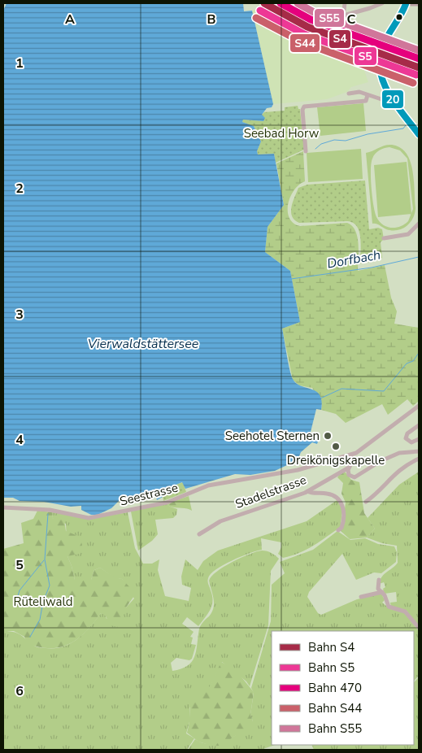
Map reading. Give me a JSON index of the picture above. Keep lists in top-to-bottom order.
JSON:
{
  "streets": {
    "street": ["Stadelstrasse", "Seestrasse"]
  },
  "water": ["Dorfbach", "Vierwaldstättersee"],
  "parks": ["Seebad Horw", "Rüteliwald"],
  "places": ["Seehotel Sternen", "Dreikönigskapelle"],
  "lines": [
    "rail line S4",
    "rail line 470",
    "rail line S55",
    "transit line 20",
    "rail line S5",
    "rail line S44"
  ],
  "legend": [
    "Bahn S4",
    "Bahn S5",
    "Bahn 470",
    "Bahn S44",
    "Bahn S55"
  ],
  "grid": {
    "columns": ["A", "B", "C"],
    "rows": [
      "1",
      "2",
      "3",
      "4",
      "5",
      "6"
    ]
  }
}
